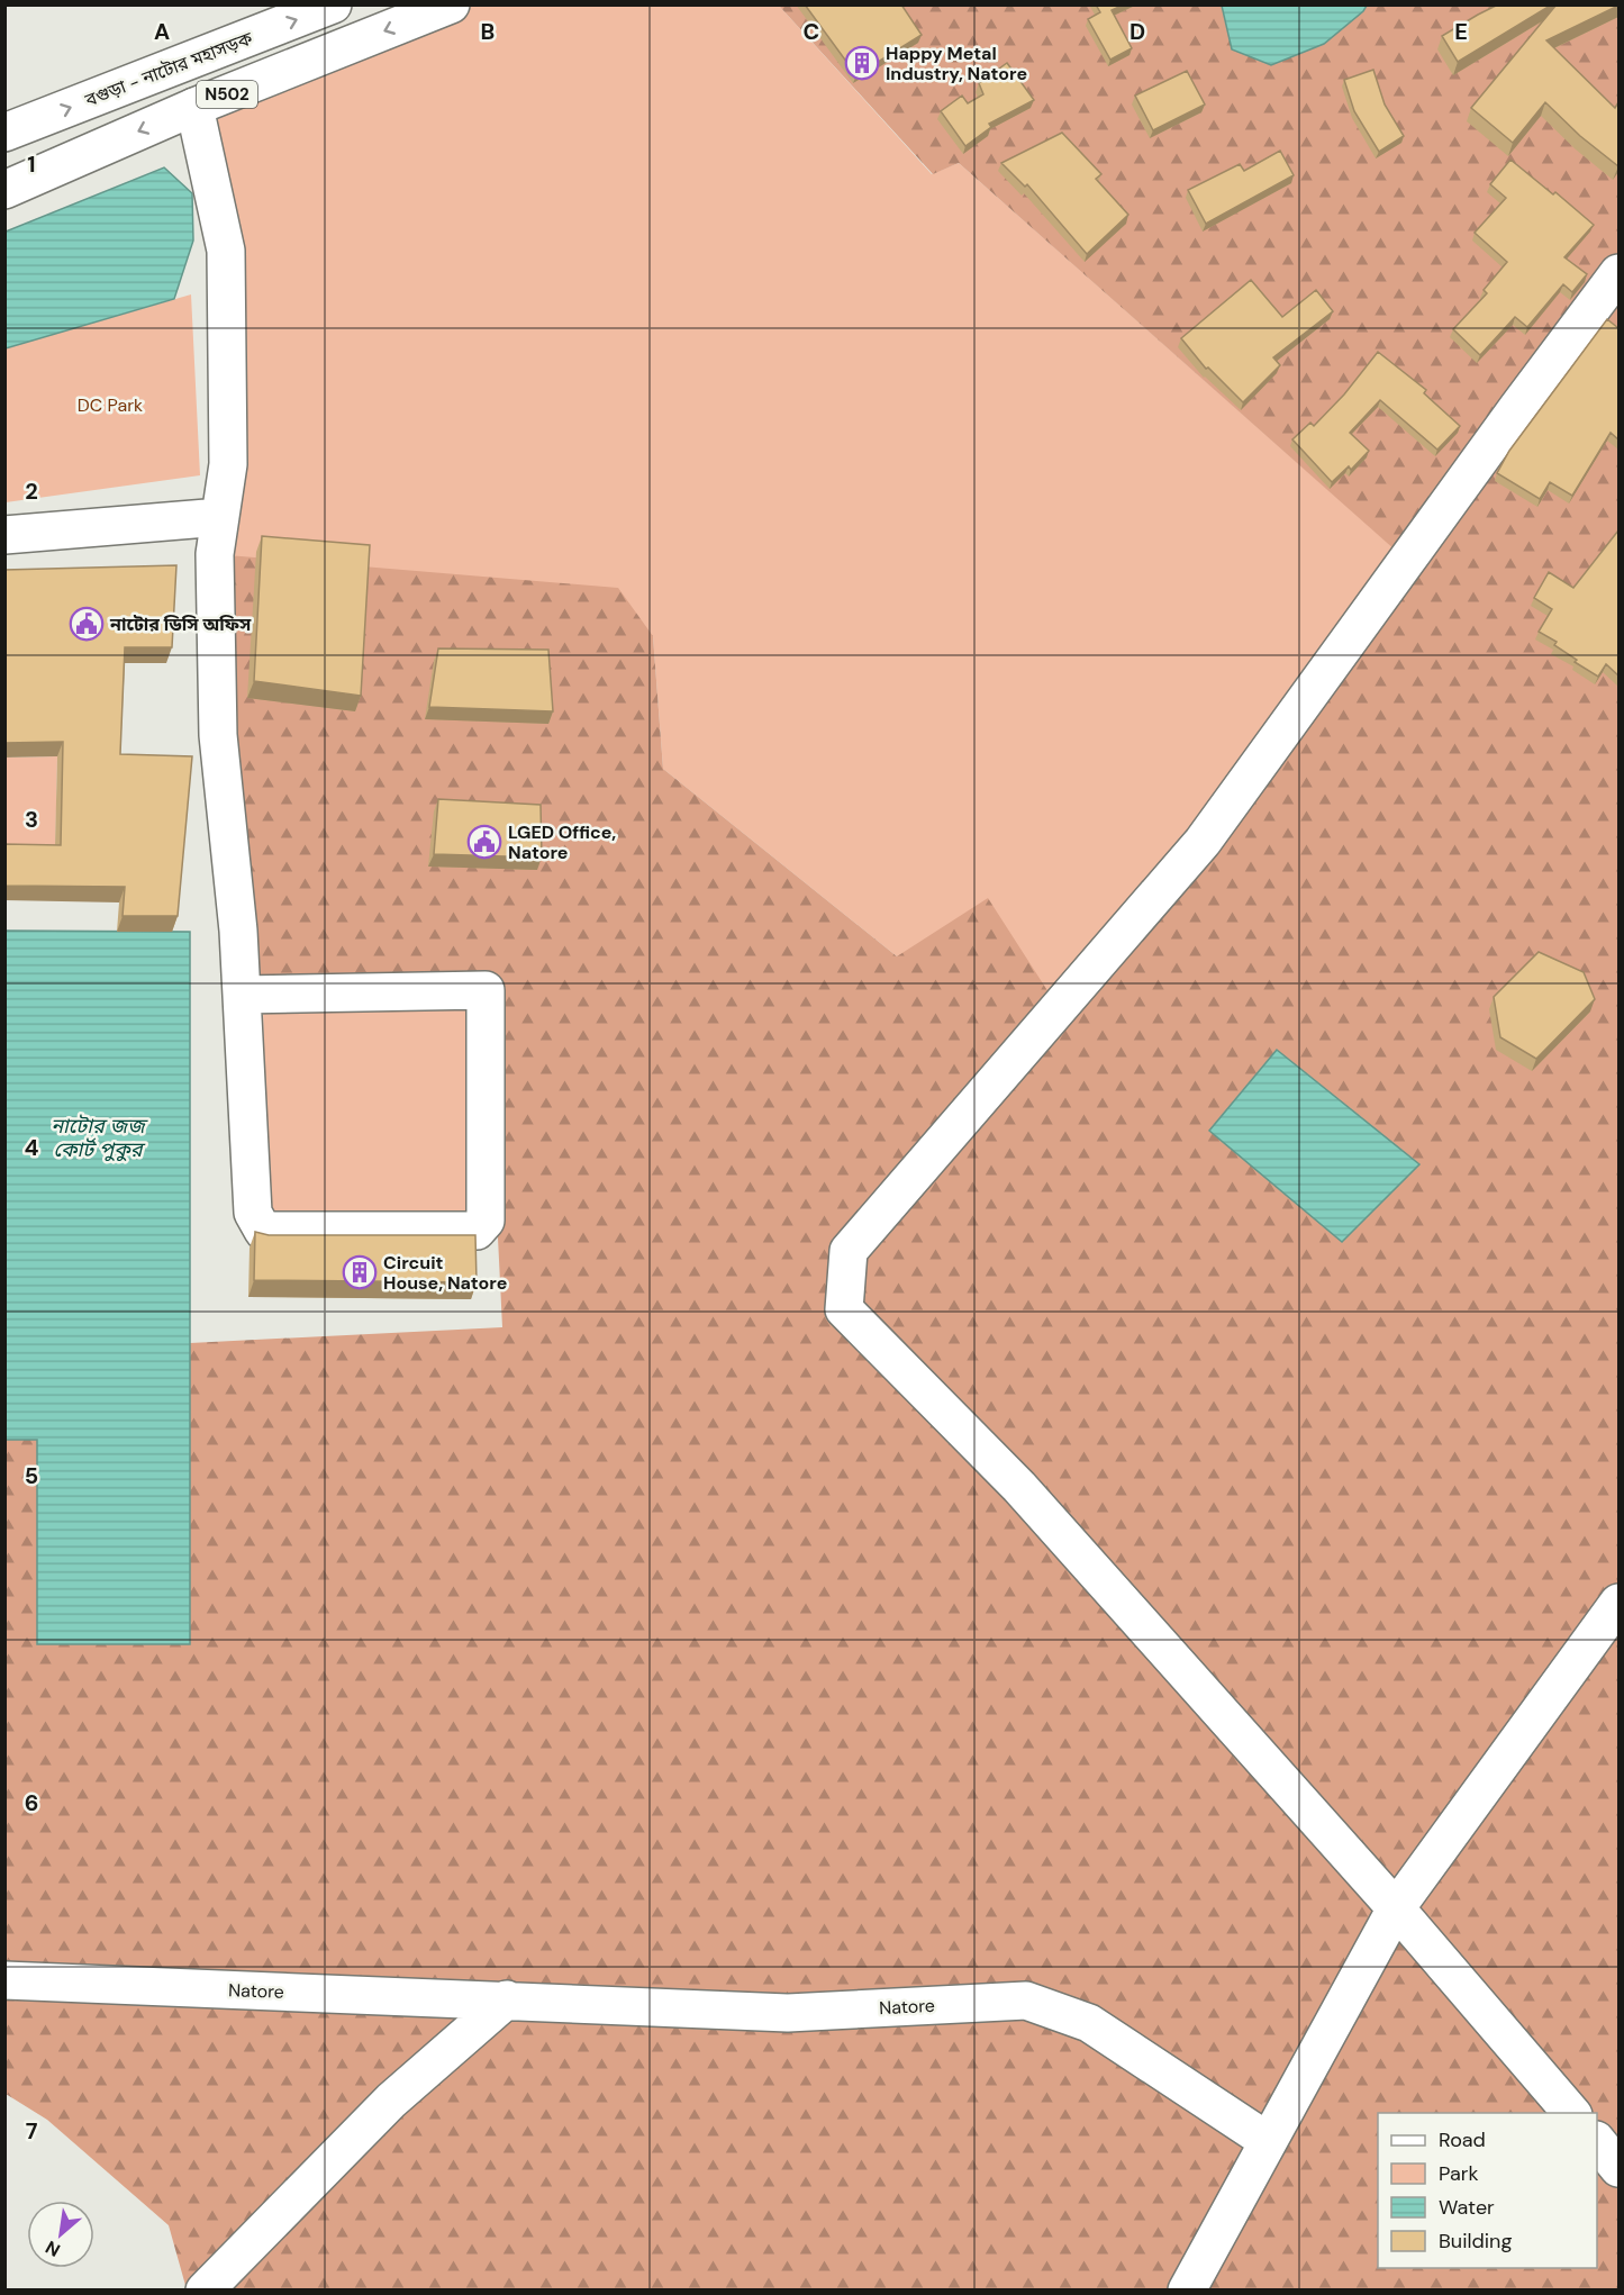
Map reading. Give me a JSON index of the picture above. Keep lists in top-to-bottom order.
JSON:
{
  "streets": {
    "main road": ["বগুড়া - নাটোর মহাসড়ক", "N502", "Natore"]
  },
  "water": ["নাটোর জজ কোর্ট পুকুর"],
  "parks": ["DC Park"],
  "places": {
    "building": ["Happy Metal Industry, Natore", "Circuit House, Natore"],
    "public building": ["নাটোর ডিসি অফিস", "LGED Office, Natore"]
  },
  "legend": [
    "Road",
    "Park",
    "Water",
    "Building"
  ],
  "north": "bottom left",
  "grid": {
    "columns": [
      "A",
      "B",
      "C",
      "D",
      "E"
    ],
    "rows": [
      "1",
      "2",
      "3",
      "4",
      "5",
      "6",
      "7"
    ]
  }
}
